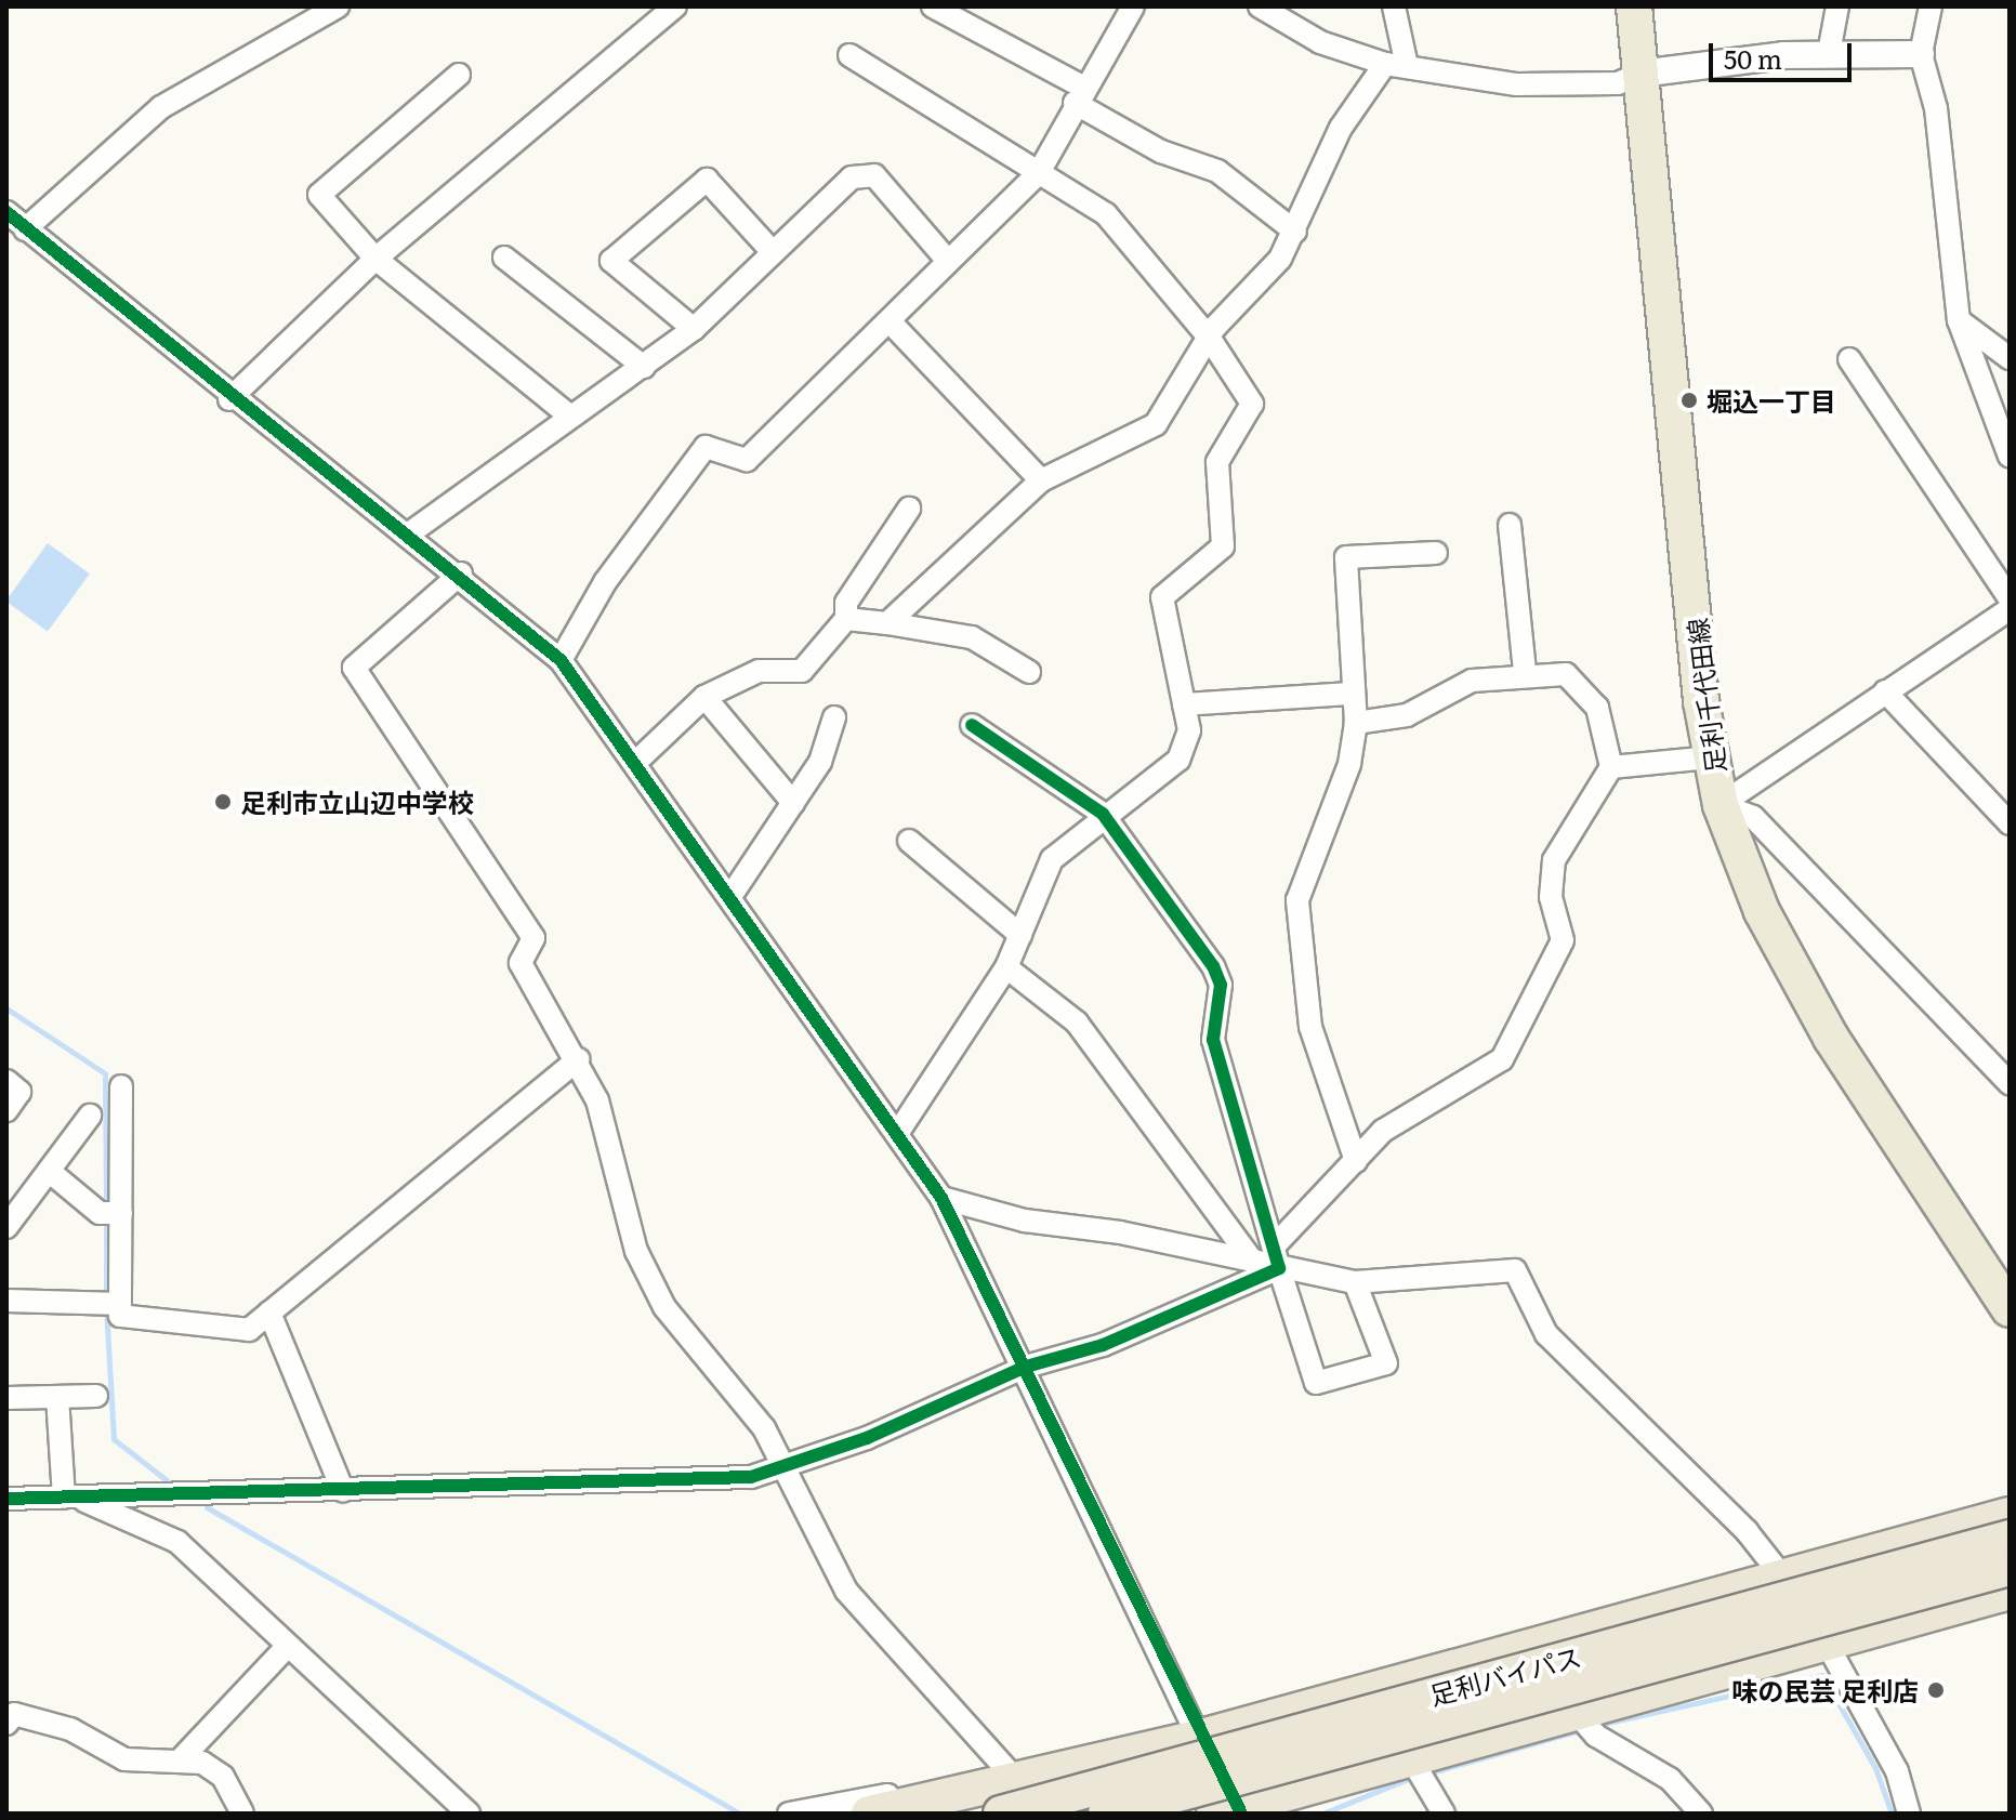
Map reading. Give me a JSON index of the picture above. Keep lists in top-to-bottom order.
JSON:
{
  "streets": {
    "highway": ["足利バイパス"],
    "main road": ["足利千代田線"]
  },
  "places": ["堀込一丁目", "足利市立山辺中学校", "味の民芸 足利店"],
  "scale_bar": "50 m"
}
